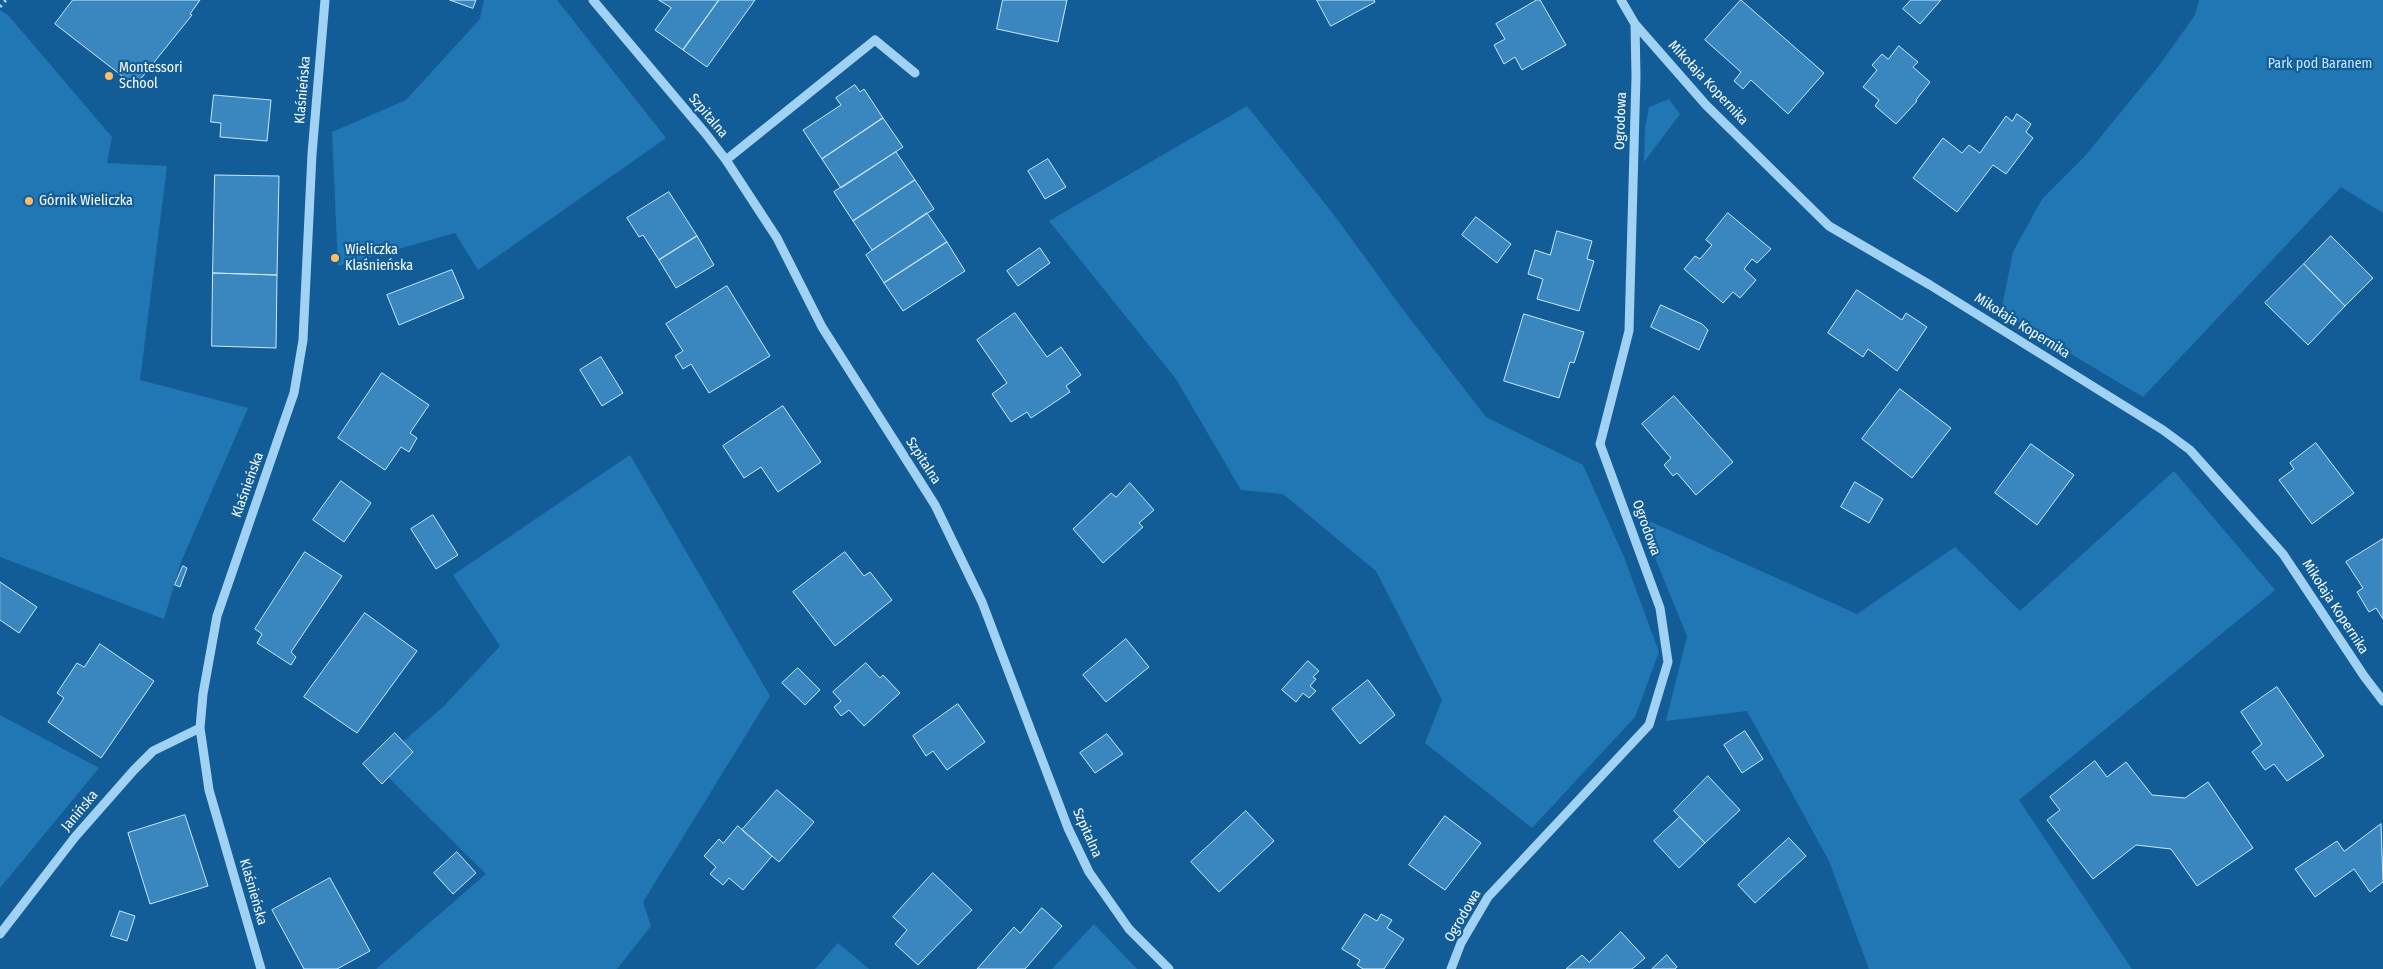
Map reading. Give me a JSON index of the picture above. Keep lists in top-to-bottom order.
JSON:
{
  "streets": {
    "street": [
      "Mikołaja Kopernika",
      "Klaśnieńska",
      "Szpitalna",
      "Ogrodowa",
      "Janińska"
    ]
  },
  "crossings": [
    ["Mikołaja Kopernika", "Ogrodowa"],
    ["Klaśnieńska", "Janińska"]
  ],
  "parks": ["Park pod Baranem"],
  "places": ["Montessori School", "Górnik Wieliczka", "Wieliczka Klaśnieńska"]
}
